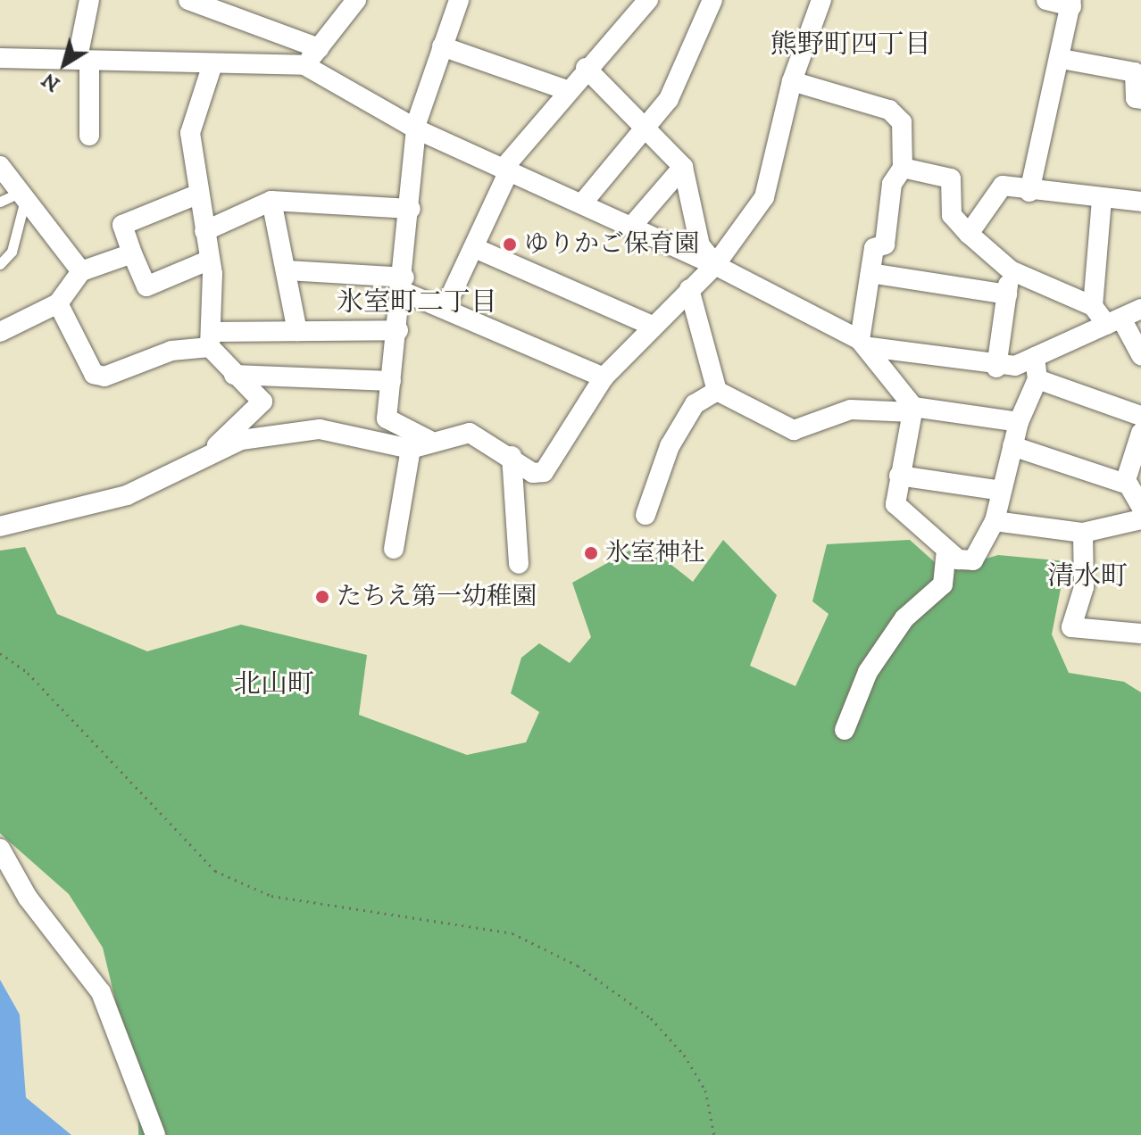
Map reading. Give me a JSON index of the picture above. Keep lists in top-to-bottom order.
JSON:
{
  "districts": [
    "熊野町四丁目",
    "氷室町二丁目",
    "清水町",
    "北山町"
  ],
  "places": ["ゆりかご保育園", "氷室神社", "たちえ第一幼稚園"],
  "north": "bottom left"
}
